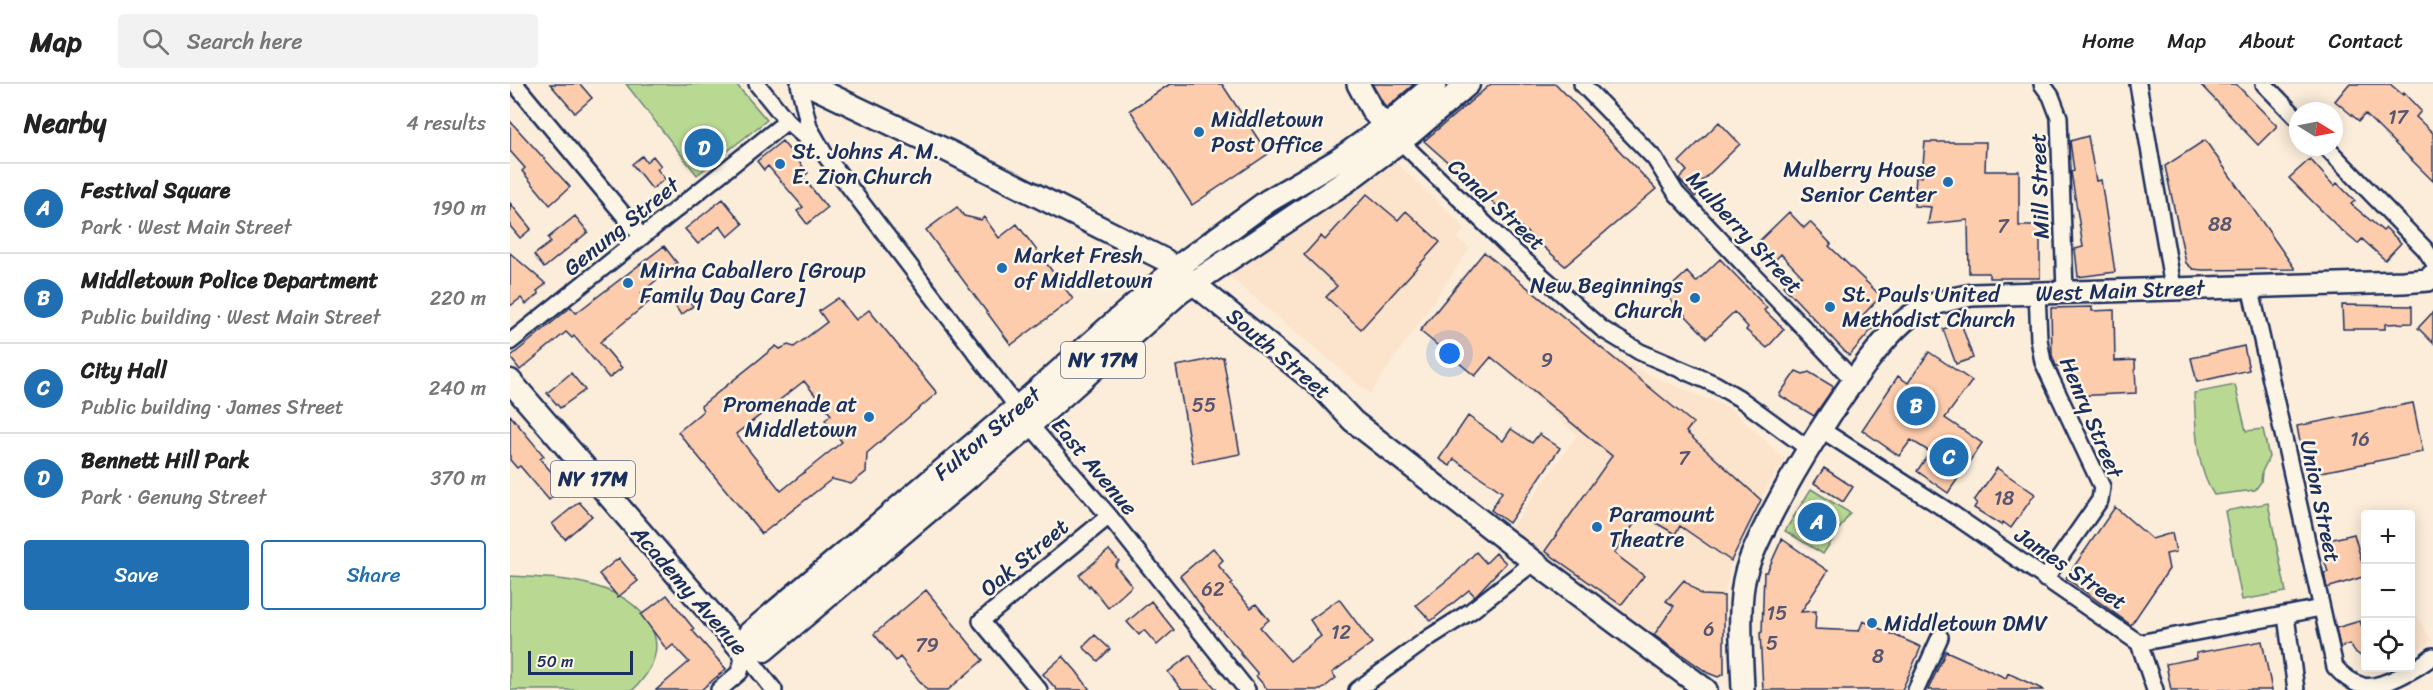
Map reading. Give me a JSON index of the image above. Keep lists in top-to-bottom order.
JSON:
{
  "streets": {
    "main road": ["NY 17M", "Fulton Street", "Academy Avenue"],
    "street": [
      "Mill Street",
      "Canal Street",
      "Genung Street",
      "Mulberry Street",
      "West Main Street",
      "South Street",
      "Henry Street",
      "East Avenue",
      "Union Street",
      "Oak Street",
      "James Street"
    ]
  },
  "crossings": [
    ["Mill Street", "West Main Street"],
    ["Canal Street", "West Main Street"],
    ["Canal Street", "Fulton Street"],
    ["Genung Street", "East Avenue"],
    ["Mulberry Street", "West Main Street"],
    ["West Main Street", "Henry Street"],
    ["West Main Street", "Union Street"],
    ["West Main Street", "James Street"],
    ["South Street", "Fulton Street"],
    ["Henry Street", "James Street"],
    ["Fulton Street", "East Avenue"],
    ["Fulton Street", "Academy Avenue"],
    ["East Avenue", "Oak Street"]
  ],
  "places": [
    "Middletown Post Office",
    "St. Johns A. M. E. Zion Church",
    "Mulberry House Senior Center",
    "Market Fresh of Middletown",
    "Mirna Caballero [Group Family Day Care]",
    "New Beginnings Church",
    "St. Pauls United Methodist Church",
    "Promenade at Middletown",
    "Paramount Theatre",
    "Middletown DMV"
  ],
  "house_numbers": [
    "17",
    "88",
    "7",
    "9",
    "55",
    "16",
    "7",
    "18",
    "62",
    "15",
    "6",
    "12",
    "5",
    "79",
    "8"
  ],
  "scale_bar": "50 m",
  "north": "right",
  "page": {
    "header": "Map",
    "search": "Search here",
    "nav": [
      "Home",
      "Map",
      "About",
      "Contact"
    ],
    "heading": ["Nearby", "4 results"],
    "pins": [
      "D",
      "B",
      "C",
      "A"
    ],
    "list": [
      {
        "mark": "A",
        "name": "Festival Square",
        "note": "Park · West Main Street",
        "value": "190 m"
      },
      {
        "mark": "B",
        "name": "Middletown Police Department",
        "note": "Public building · West Main Street",
        "value": "220 m"
      },
      {
        "mark": "C",
        "name": "City Hall",
        "note": "Public building · James Street",
        "value": "240 m"
      },
      {
        "mark": "D",
        "name": "Bennett Hill Park",
        "note": "Park · Genung Street",
        "value": "370 m"
      }
    ],
    "map_buttons": ["+", "−"],
    "buttons": ["Save", "Share"],
    "scale": "50 m"
  }
}
